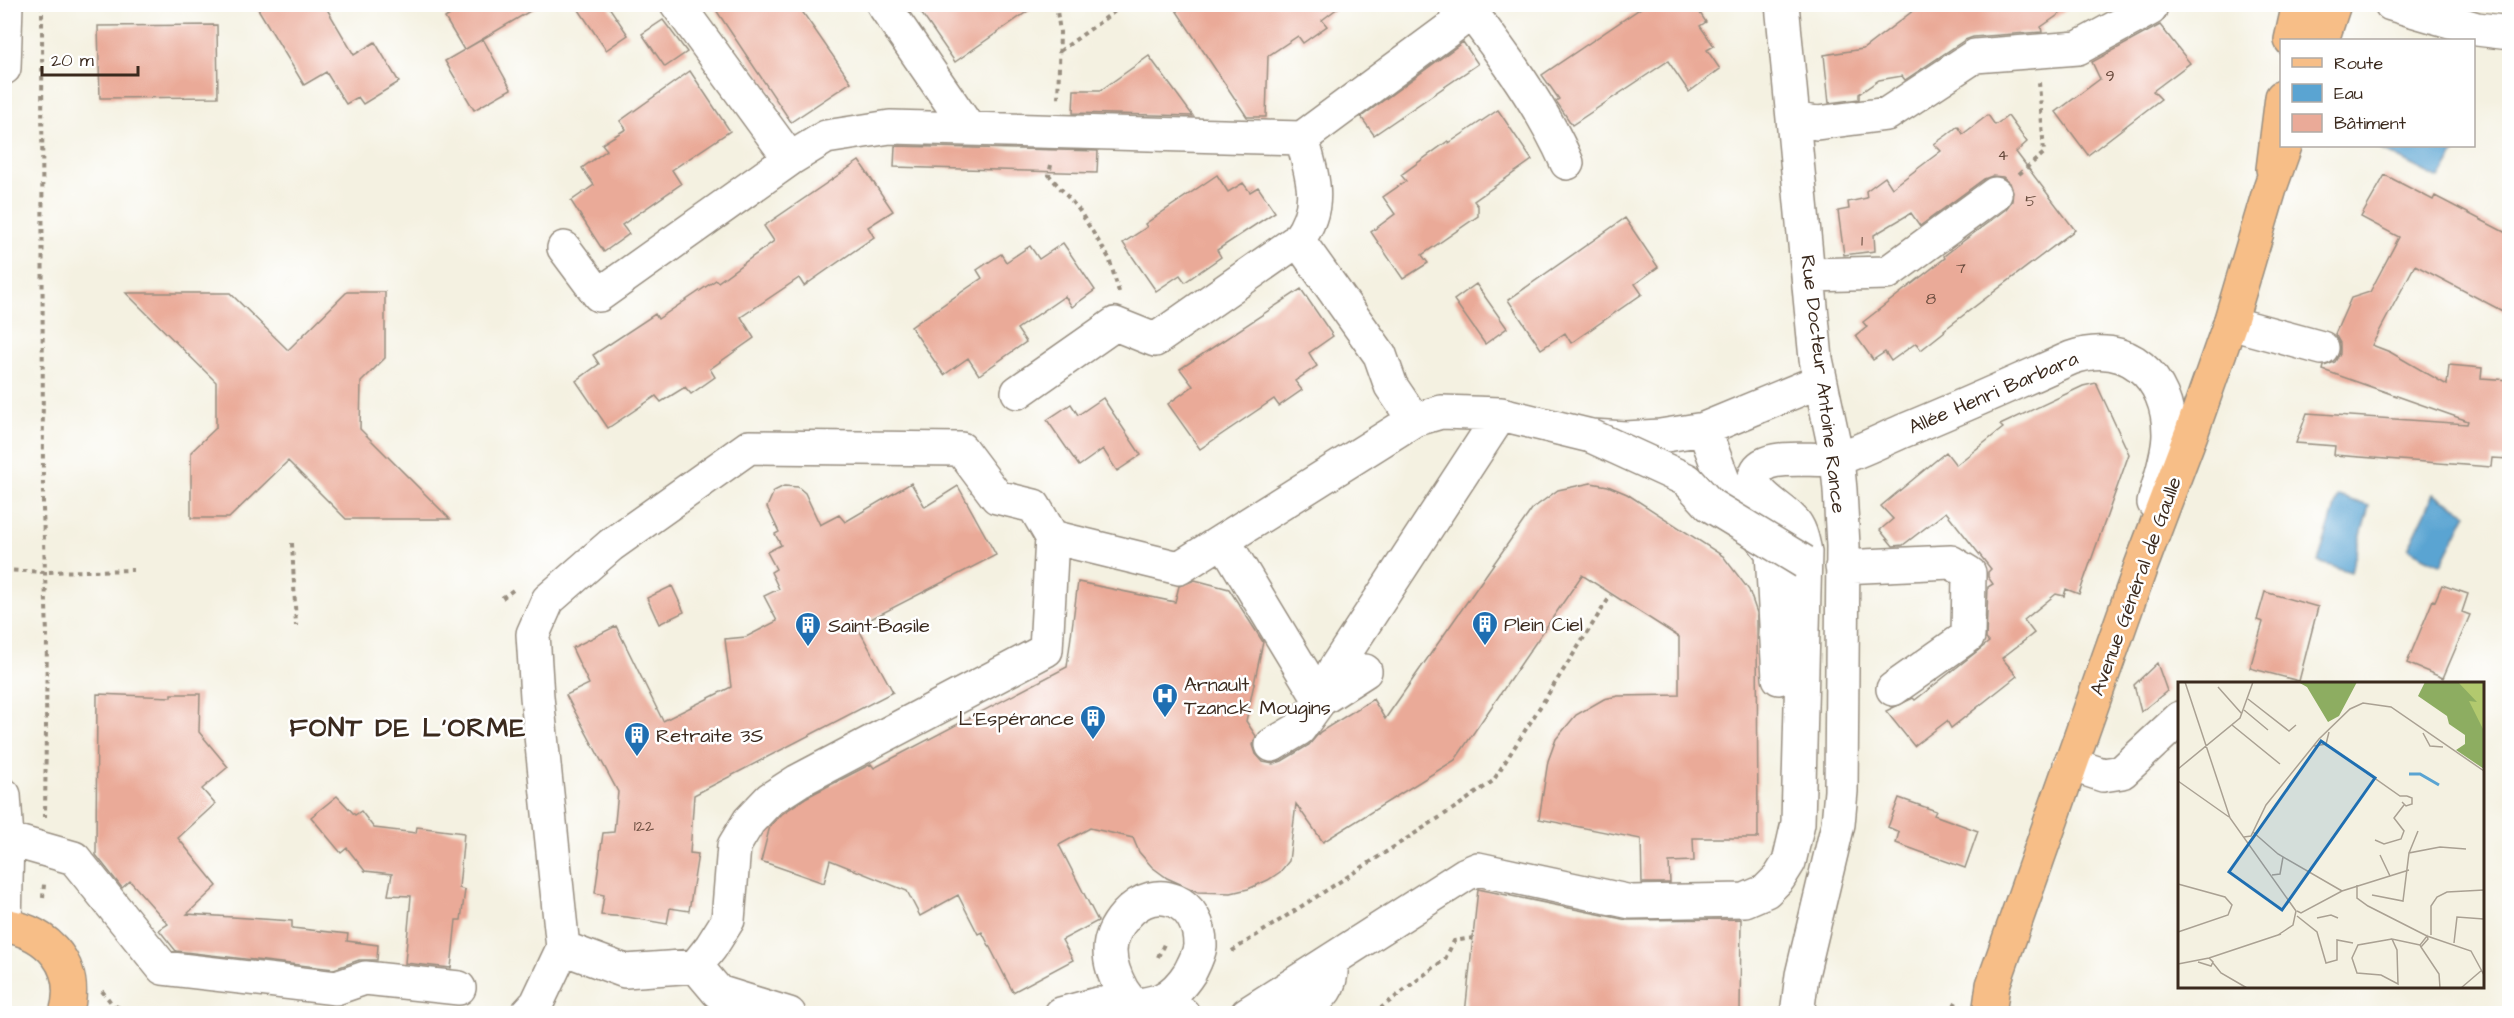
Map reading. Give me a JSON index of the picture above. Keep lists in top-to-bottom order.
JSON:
{
  "streets": {
    "main road": ["Avenue Général de Gaulle"],
    "street": ["Rue Docteur Antoine Rance", "Allée Henri Barbara"]
  },
  "crossings": [
    ["Rue Docteur Antoine Rance", "Allée Henri Barbara"],
    ["Allée Henri Barbara", "Avenue Général de Gaulle"]
  ],
  "districts": ["FONT DE L'ORME"],
  "places": {
    "building": [
      "Plein Ciel",
      "Saint-Basile",
      "L'Espérance",
      "Retraite 3S"
    ],
    "hospital": ["Arnault Tzanck Mougins"]
  },
  "house_numbers": [
    "9",
    "4",
    "5",
    "1",
    "7",
    "8",
    "122"
  ],
  "legend": ["Route", "Eau", "Bâtiment"],
  "scale_bar": "20 m"
}
